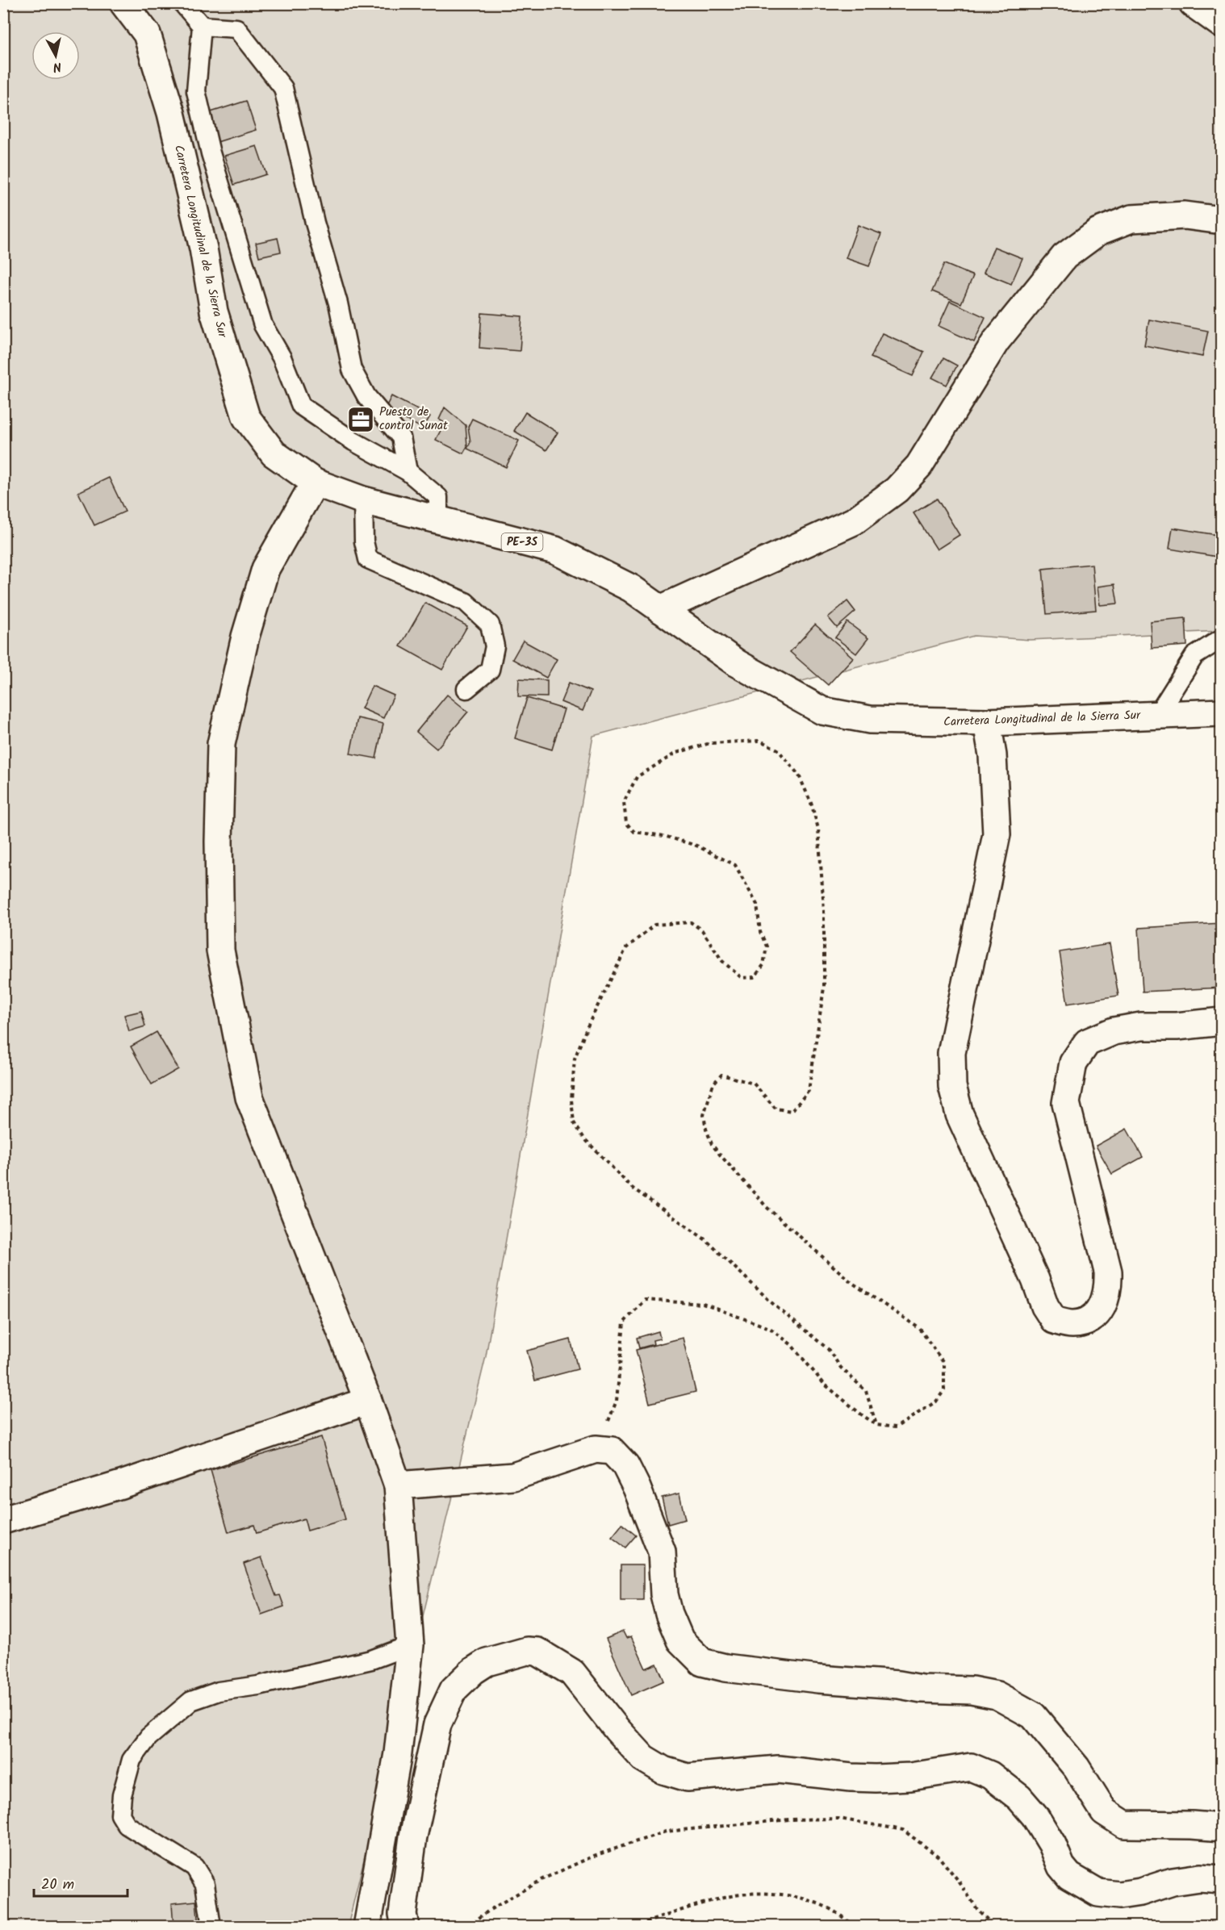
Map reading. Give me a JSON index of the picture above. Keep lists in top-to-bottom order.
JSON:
{
  "streets": {
    "main road": ["Carretera Longitudinal de la Sierra Sur", "PE-3S"]
  },
  "places": {
    "office": ["Puesto de control Sunat"]
  },
  "scale_bar": "20 m",
  "north": "bottom"
}
